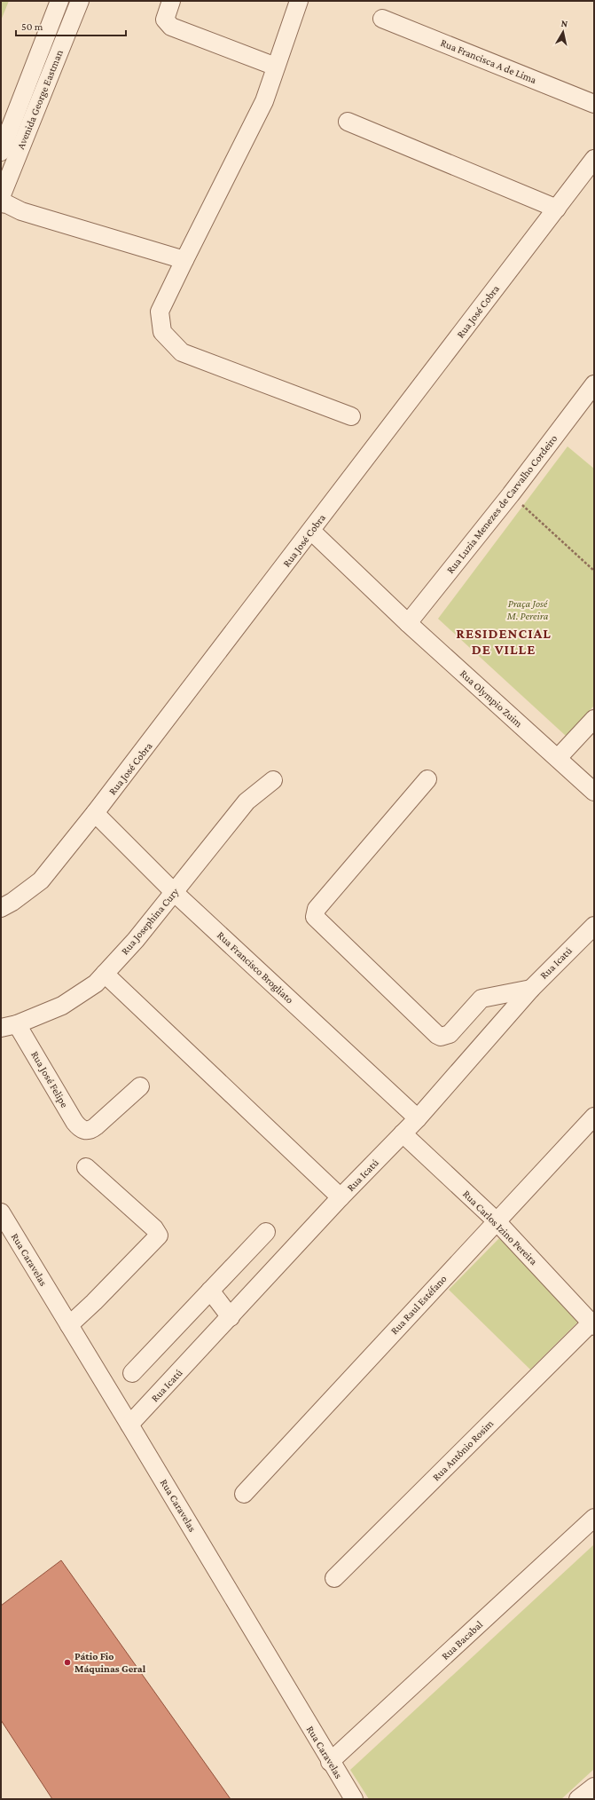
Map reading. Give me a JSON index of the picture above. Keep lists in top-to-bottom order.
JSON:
{
  "streets": {
    "street": [
      "Rua Francisca A de Lima",
      "Avenida George Eastman",
      "Rua José Cobra",
      "Rua Luzia Menezes de Carvalho Cordeiro",
      "Rua Olympio Zuim",
      "Rua Josephina Cury",
      "Rua Icatú",
      "Rua Francisco Brogliato",
      "Rua José Felipe",
      "Rua Carlos Izino Pereira",
      "Rua Caravelas",
      "Rua Raul Estéfano",
      "Rua Antônio Rosim",
      "Rua Bacabal"
    ]
  },
  "crossings": [
    ["Rua José Cobra", "Rua Olympio Zuim"],
    ["Rua José Cobra", "Rua Francisco Brogliato"],
    ["Rua Luzia Menezes de Carvalho Cordeiro", "Rua Olympio Zuim"],
    ["Rua Josephina Cury", "Rua Francisco Brogliato"],
    ["Rua Josephina Cury", "Rua José Felipe"],
    ["Rua Icatú", "Rua Francisco Brogliato"],
    ["Rua Icatú", "Rua Carlos Izino Pereira"],
    ["Rua Icatú", "Rua Caravelas"],
    ["Rua Carlos Izino Pereira", "Rua Raul Estéfano"],
    ["Rua Carlos Izino Pereira", "Rua Antônio Rosim"],
    ["Rua Caravelas", "Rua Bacabal"]
  ],
  "districts": ["RESIDENCIAL DE VILLE"],
  "parks": ["Praça José M. Pereira"],
  "places": ["Pátio Fio Máquinas Geral"],
  "scale_bar": "50 m",
  "north": "top"
}
